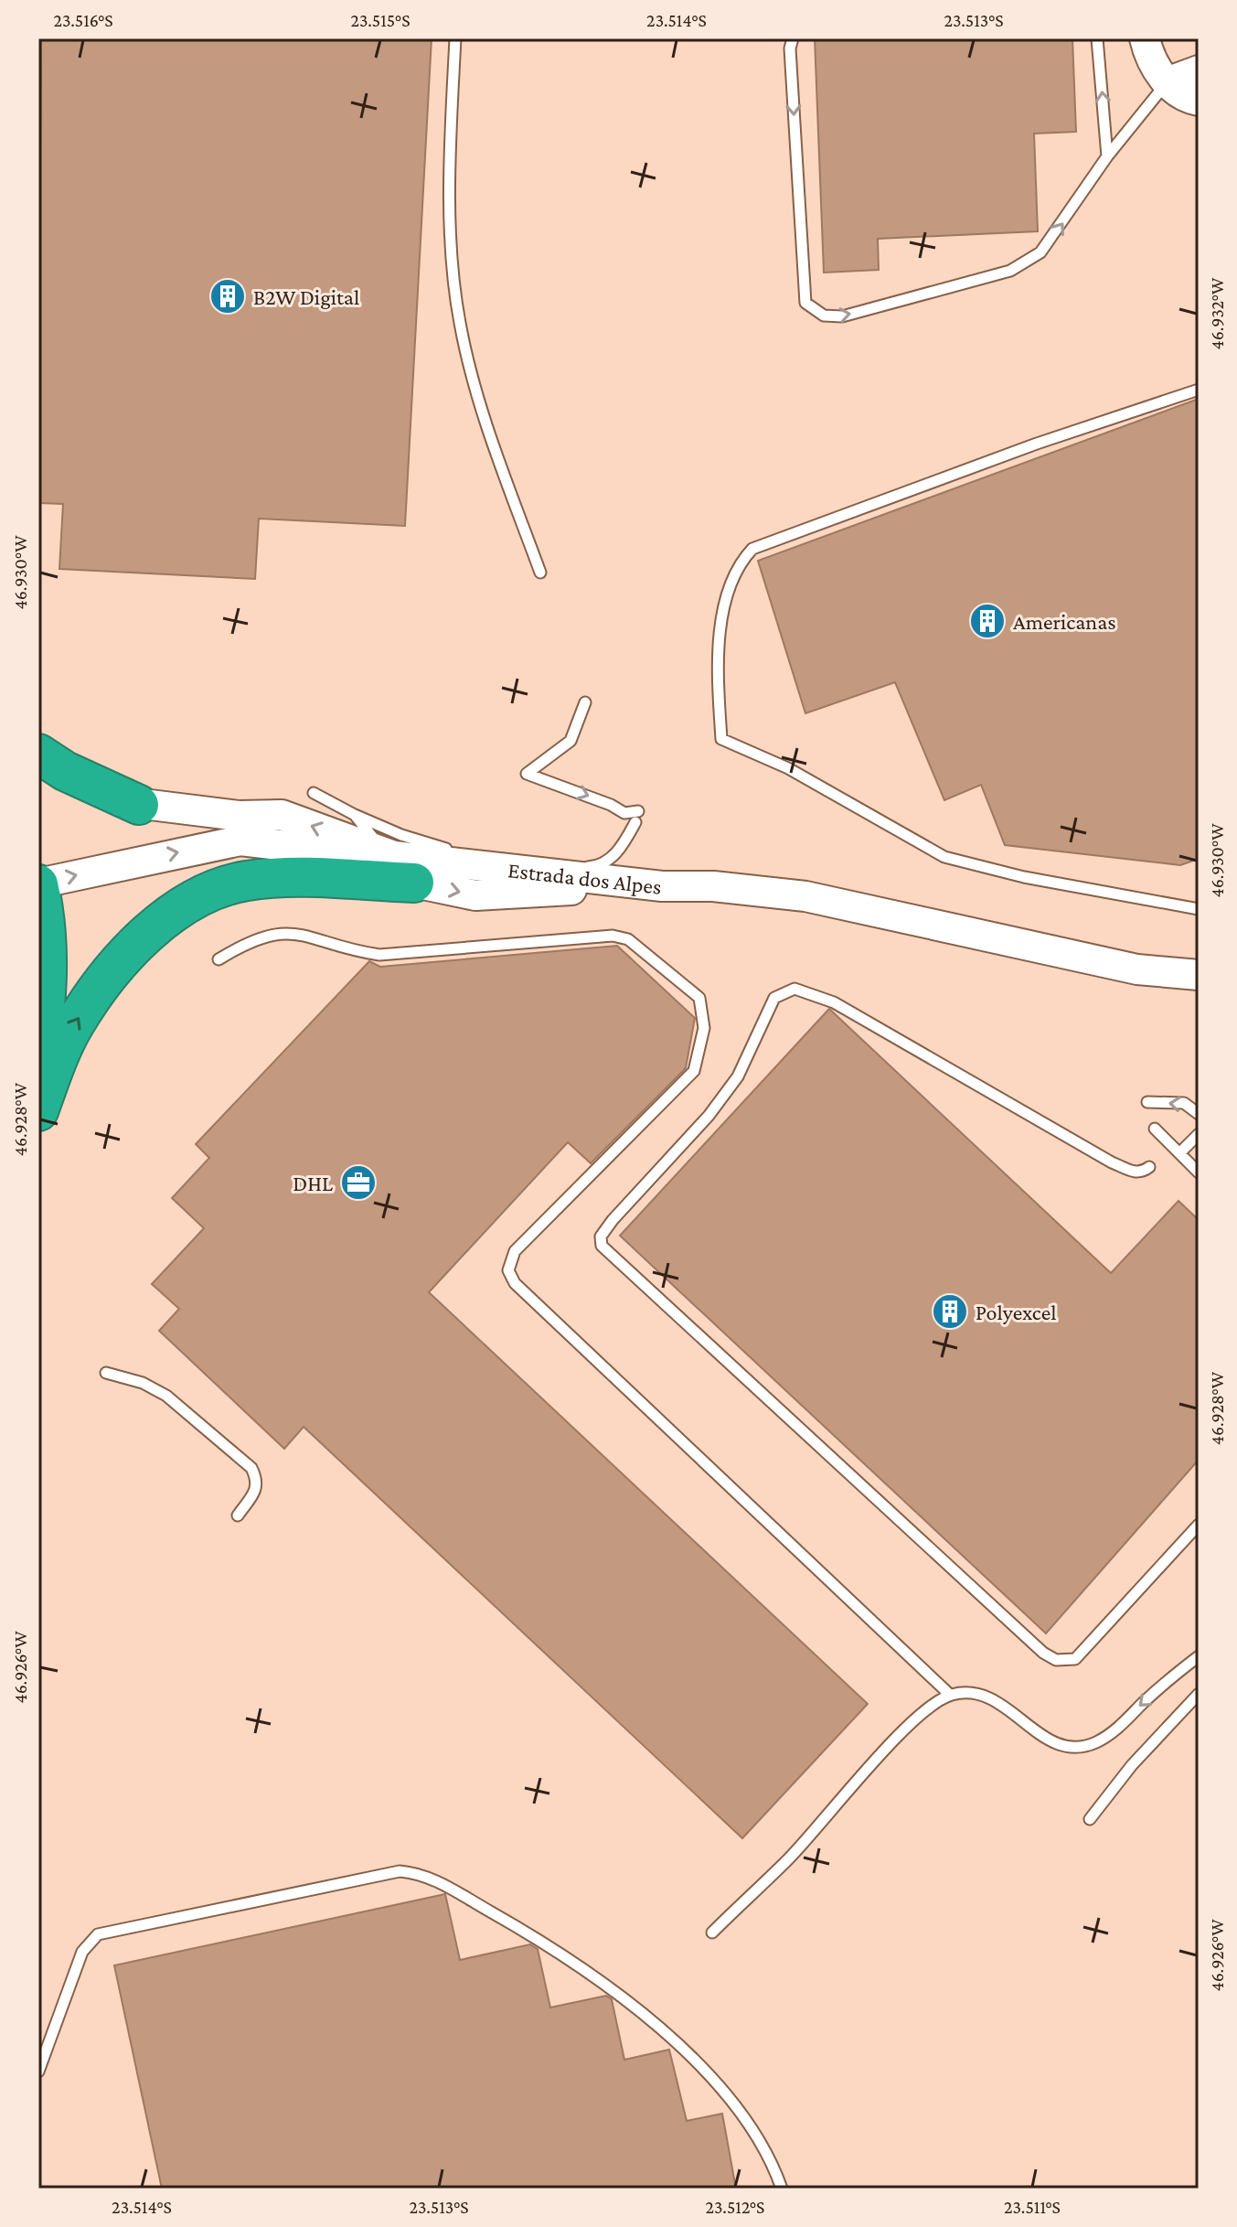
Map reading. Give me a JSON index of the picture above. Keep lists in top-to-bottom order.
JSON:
{
  "streets": {
    "main road": ["Estrada dos Alpes"]
  },
  "places": {
    "building": ["B2W Digital", "Americanas", "Polyexcel"],
    "office": ["DHL"]
  },
  "coordinates": [
    "23.516°S",
    "23.515°S",
    "23.514°S",
    "23.513°S",
    "46.932°W",
    "46.930°W",
    "46.928°W",
    "46.926°W",
    "23.512°S",
    "23.511°S"
  ]
}
